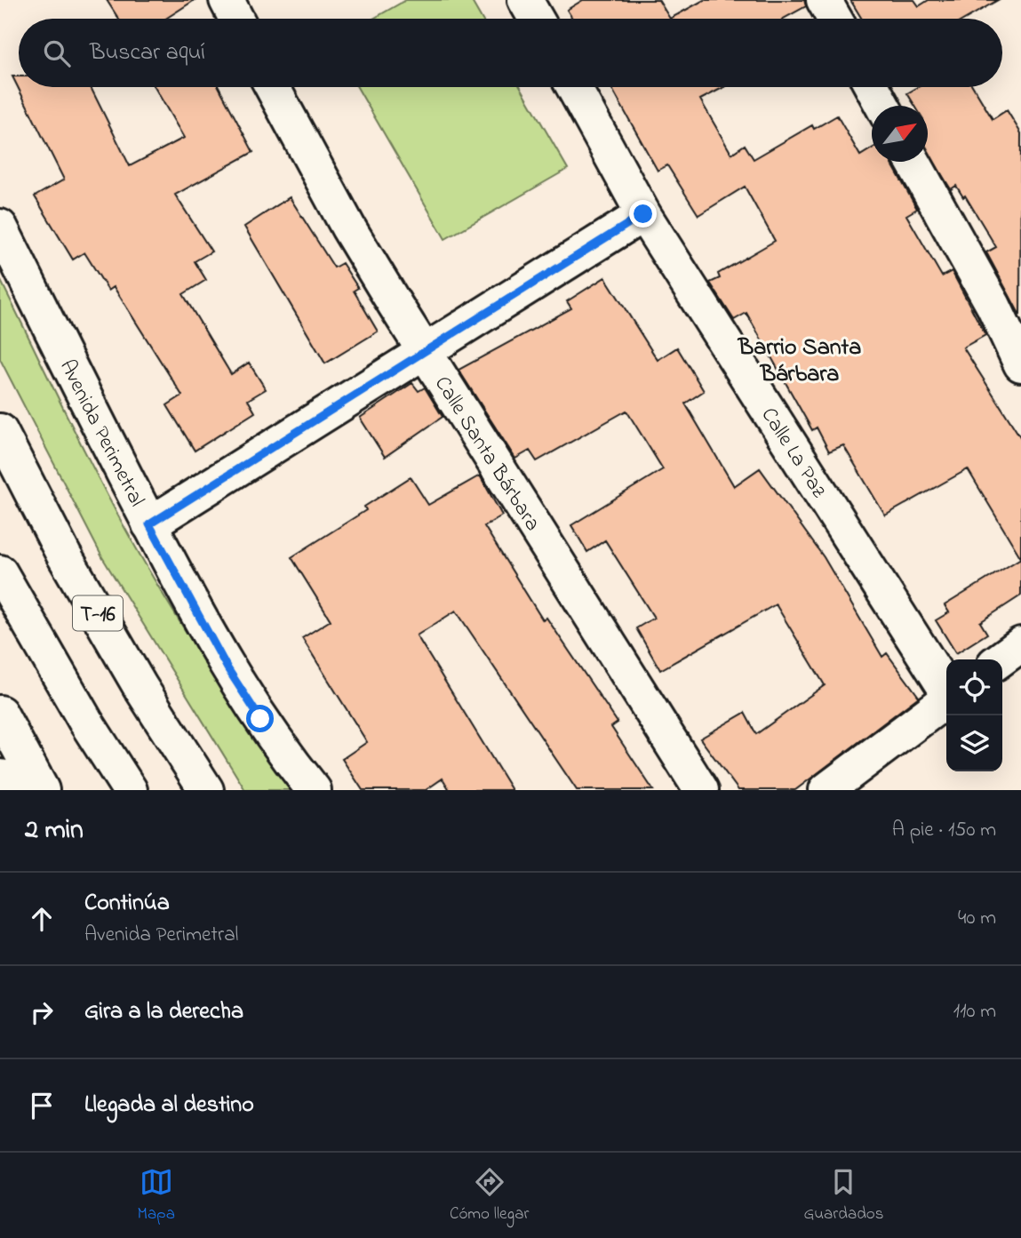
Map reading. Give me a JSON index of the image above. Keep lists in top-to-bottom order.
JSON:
{
  "streets": {
    "main road": [
      "Avenida Perimetral",
      "Calle Santa Bárbara",
      "Calle La Paz",
      "T-16"
    ]
  },
  "districts": ["Barrio Santa Bárbara"],
  "north": "top right",
  "page": {
    "search": "Buscar aquí",
    "heading": ["2 min", "A pie · 150 m"],
    "list": [
      ["Continúa", "Avenida Perimetral", "40 m"],
      ["Gira a la derecha", "110 m"],
      "Llegada al destino"
    ],
    "nav": ["Mapa", "Cómo llegar", "Guardados"]
  }
}
